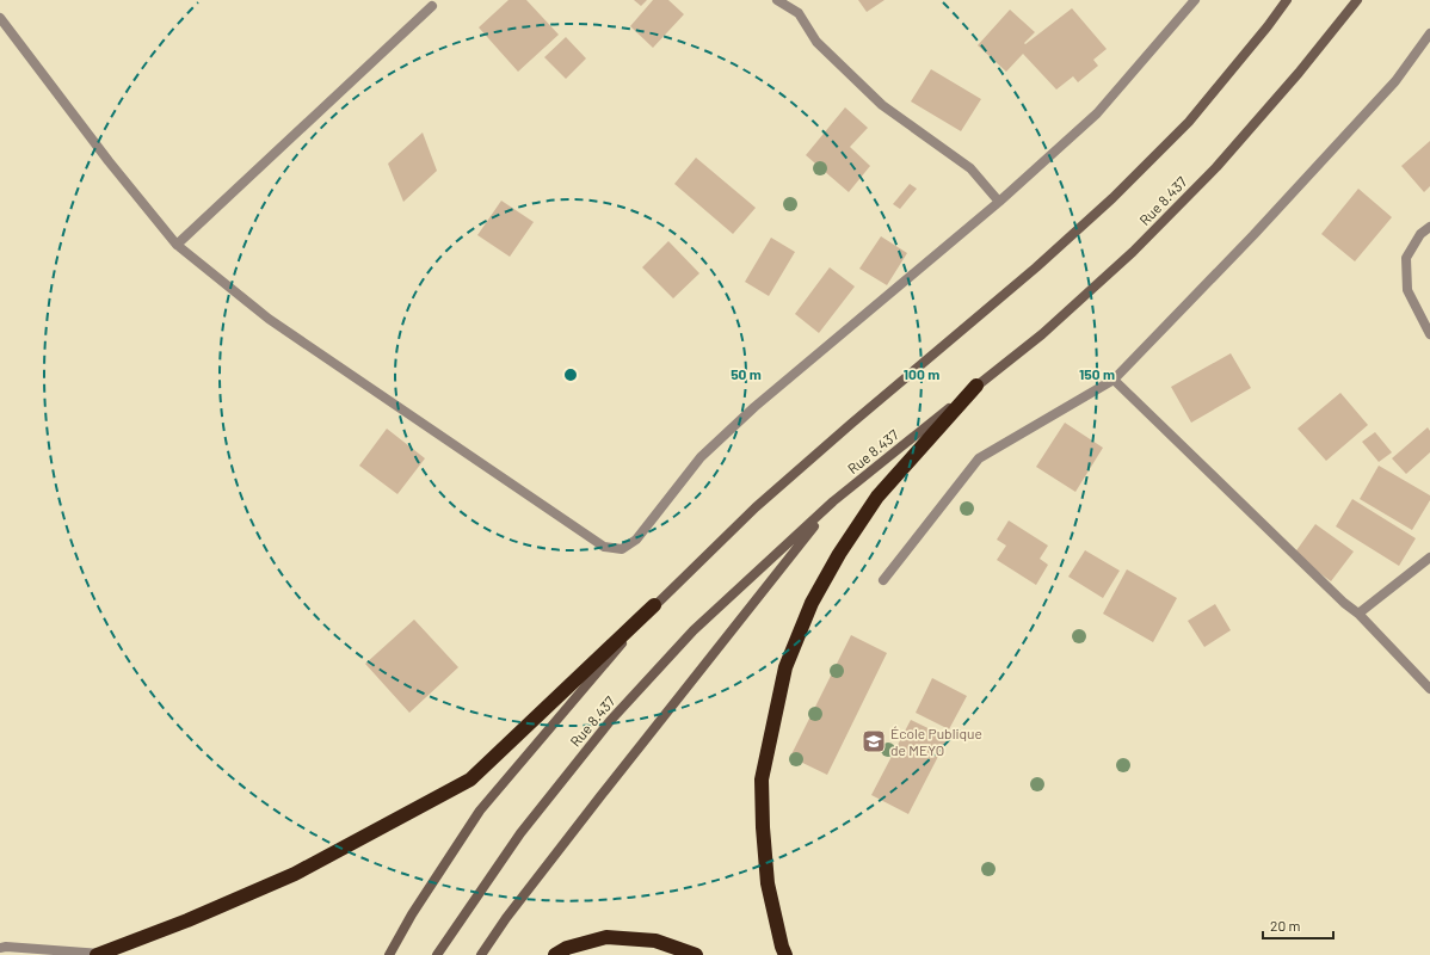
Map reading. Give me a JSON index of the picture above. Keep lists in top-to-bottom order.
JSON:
{
  "streets": {
    "main road": ["Rue 8.437"]
  },
  "places": {
    "school or university": ["École Publique de MEYO"]
  },
  "scale_bar": "20 m",
  "rings": ["50 m", "100 m", "150 m"]
}
